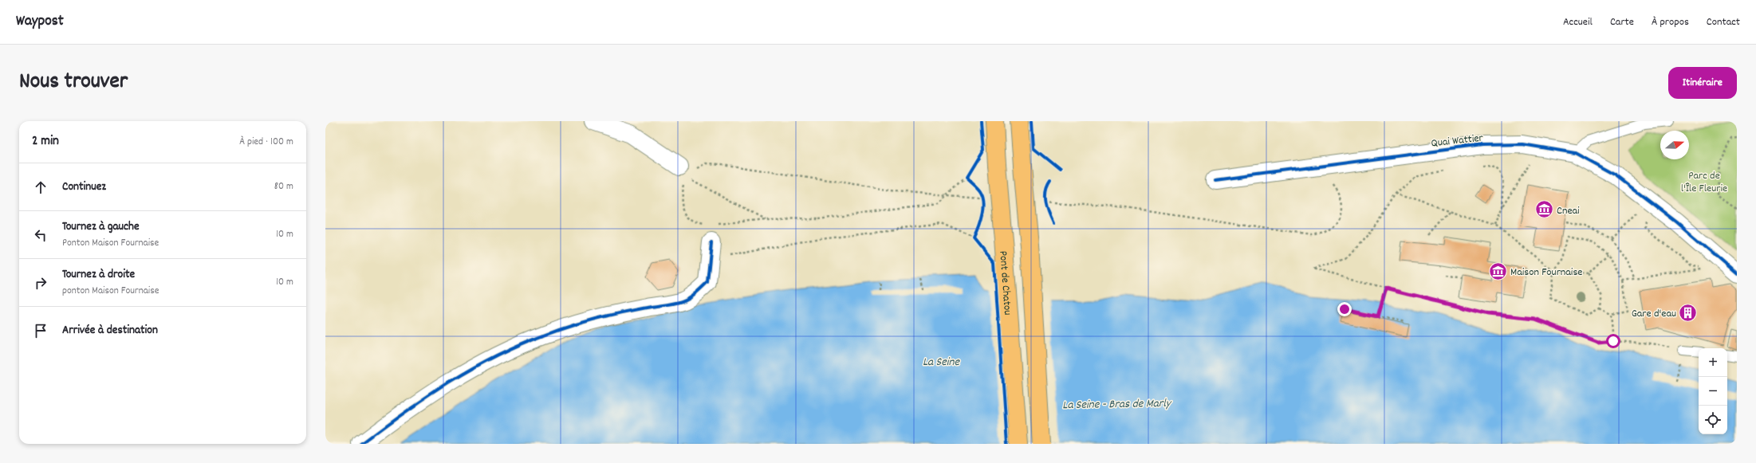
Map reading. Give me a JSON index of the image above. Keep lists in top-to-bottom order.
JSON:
{
  "streets": {
    "main road": ["Pont de Chatou"],
    "street": ["Quai Wattier"]
  },
  "water": ["La Seine", "La Seine - Bras de Marly"],
  "parks": ["Parc de l'Île Fleurie"],
  "places": {
    "museum": ["Cneai", "Maison Fournaise"],
    "building": ["Gare d'eau"]
  },
  "north": "right",
  "page": {
    "header": "Waypost",
    "nav": [
      "Accueil",
      "Carte",
      "À propos",
      "Contact"
    ],
    "title": "Nous trouver",
    "buttons": "Itinéraire",
    "heading": ["2 min", "À pied · 100 m"],
    "list": [
      ["Continuez", "80 m"],
      ["Tournez à gauche", "Ponton Maison Fournaise", "10 m"],
      ["Tournez à droite", "ponton Maison Fournaise", "10 m"],
      "Arrivée à destination"
    ],
    "map_buttons": ["+", "−"]
  }
}
